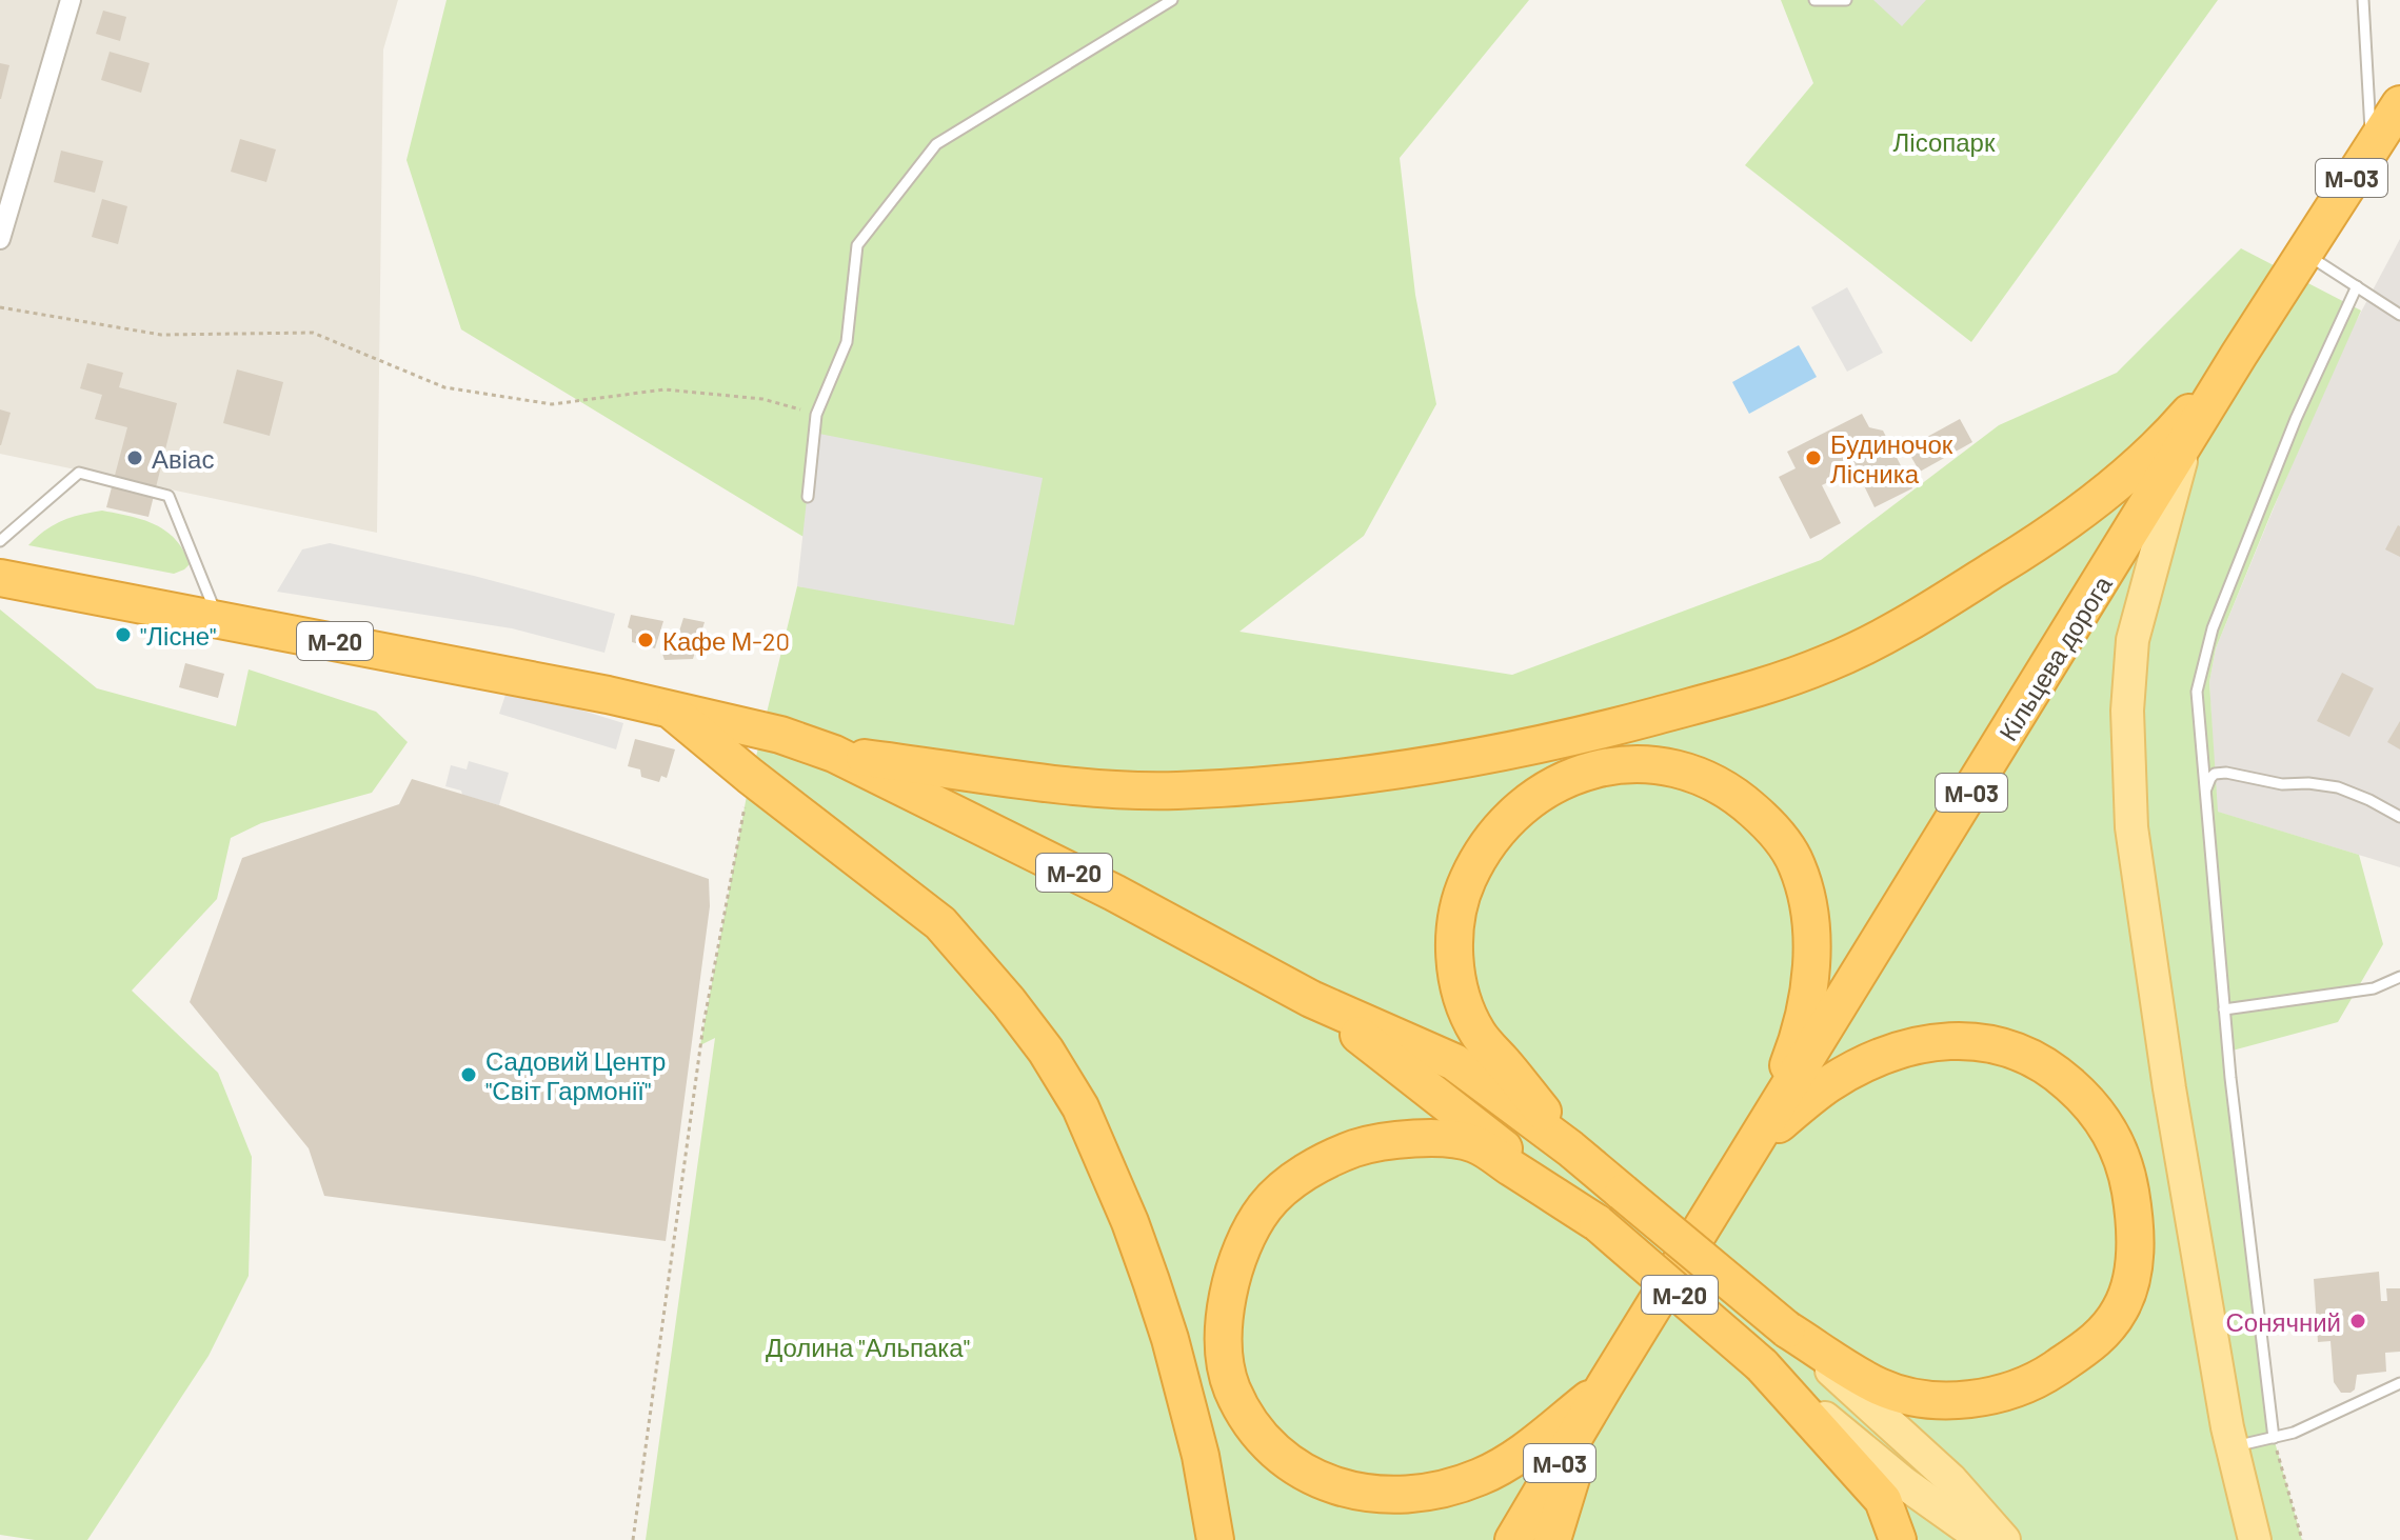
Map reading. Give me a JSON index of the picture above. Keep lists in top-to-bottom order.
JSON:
{
  "streets": {
    "highway": ["М-03", "М-20", "Кільцева дорога"]
  },
  "crossings": [
    ["М-03", "Кільцева дорога"]
  ],
  "parks": ["Лісопарк", "Долина \"Альпака\""],
  "places": [
    "Авіас",
    "Будиночок Лісника",
    "\"Лісне\"",
    "Кафе М-20",
    "Садовий Центр \"Світ Гармонії\"",
    "Сонячний"
  ]
}
